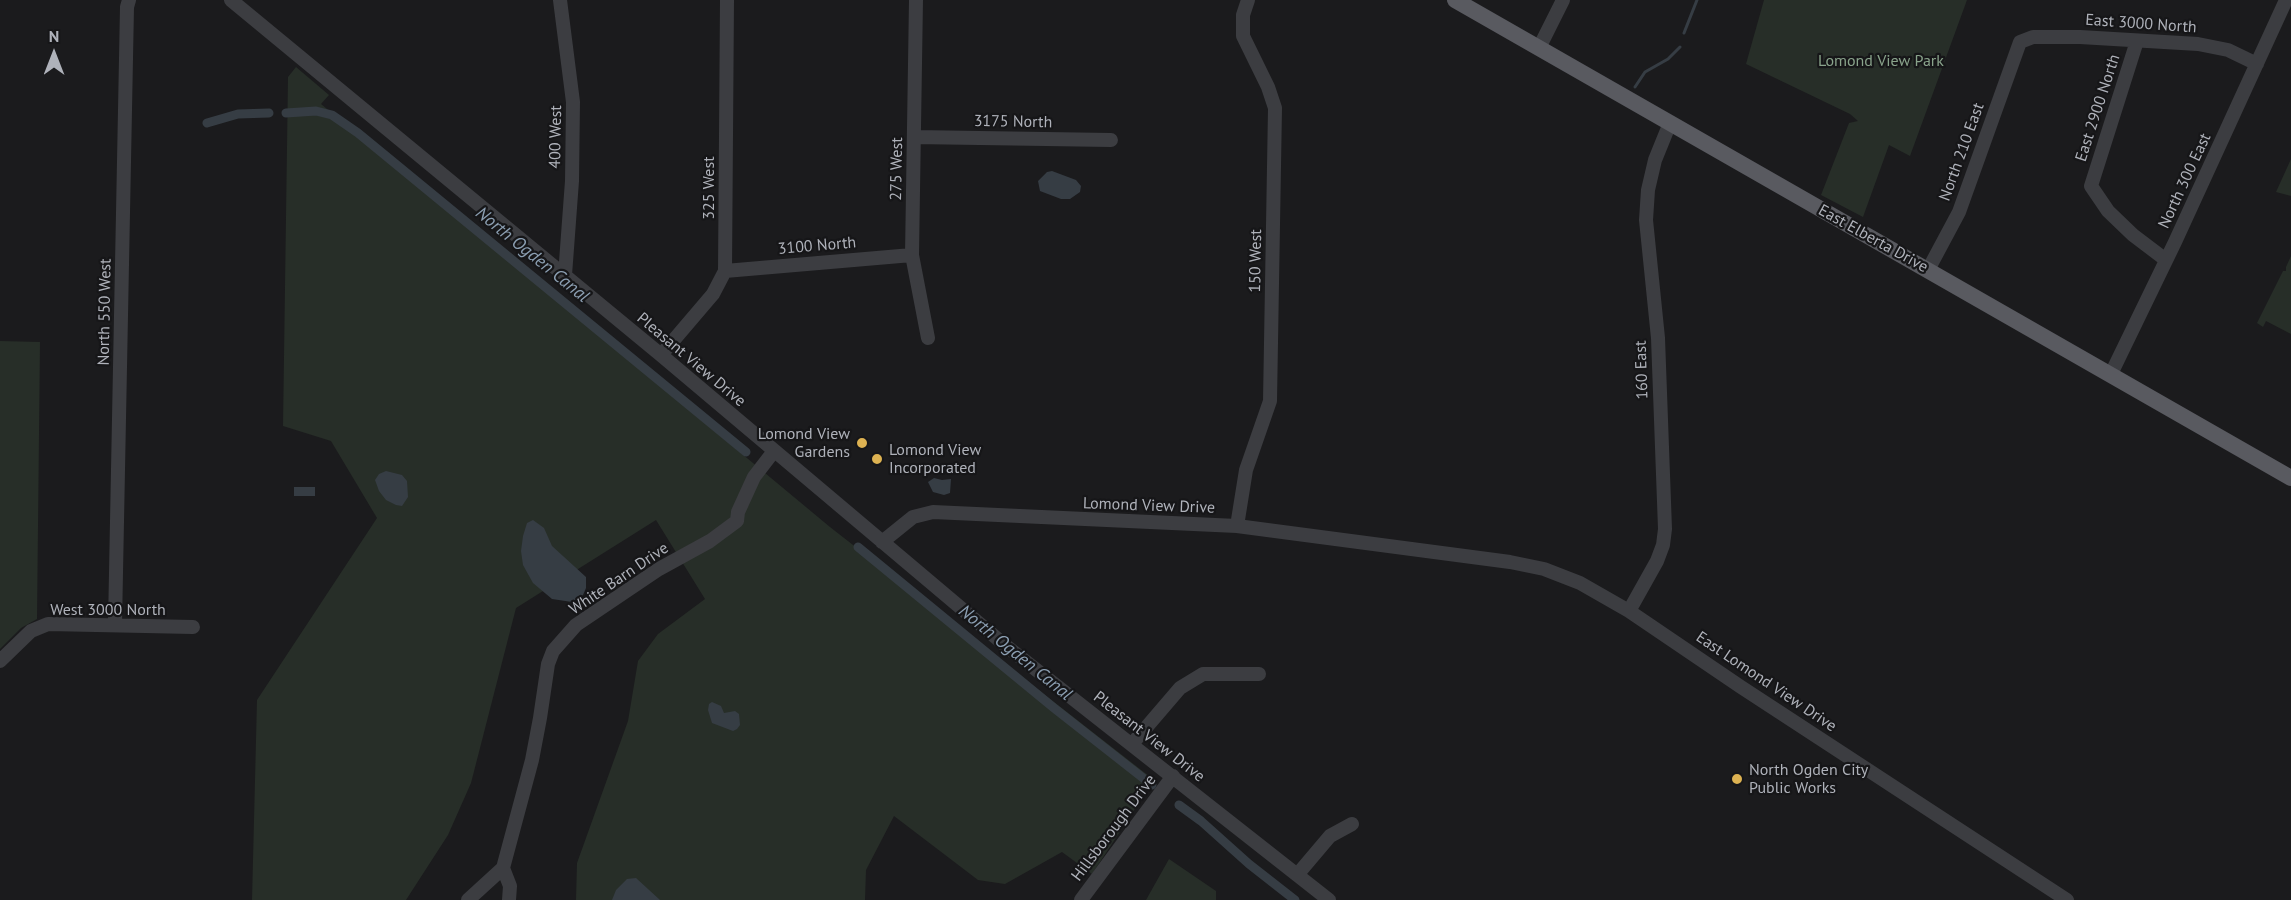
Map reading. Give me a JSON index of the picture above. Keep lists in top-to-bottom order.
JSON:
{
  "streets": {
    "main road": ["East Elberta Drive"],
    "street": [
      "East 3000 North",
      "East 2900 North",
      "3175 North",
      "400 West",
      "North 210 East",
      "275 West",
      "North 300 East",
      "325 West",
      "3100 North",
      "150 West",
      "North 550 West",
      "Pleasant View Drive",
      "160 East",
      "Lomond View Drive",
      "White Barn Drive",
      "West 3000 North",
      "East Lomond View Drive",
      "Hillsborough Drive"
    ]
  },
  "crossings": [
    ["East 3000 North", "East 2900 North"],
    ["East 3000 North", "North 210 East"],
    ["East 3000 North", "North 300 East"],
    ["East 2900 North", "North 300 East"],
    ["3175 North", "275 West"],
    ["400 West", "Pleasant View Drive"],
    ["North 210 East", "East Elberta Drive"],
    ["275 West", "3100 North"],
    ["North 300 East", "East Elberta Drive"],
    ["325 West", "3100 North"],
    ["325 West", "Pleasant View Drive"],
    ["East Elberta Drive", "160 East"],
    ["150 West", "Lomond View Drive"],
    ["North 550 West", "West 3000 North"],
    ["Pleasant View Drive", "Lomond View Drive"],
    ["Pleasant View Drive", "White Barn Drive"],
    ["Pleasant View Drive", "Hillsborough Drive"],
    ["160 East", "East Lomond View Drive"],
    ["Lomond View Drive", "East Lomond View Drive"]
  ],
  "water": ["North Ogden Canal"],
  "parks": ["Lomond View Park"],
  "places": ["Lomond View Gardens", "Lomond View Incorporated", "North Ogden City Public Works"],
  "north": "top"
}
